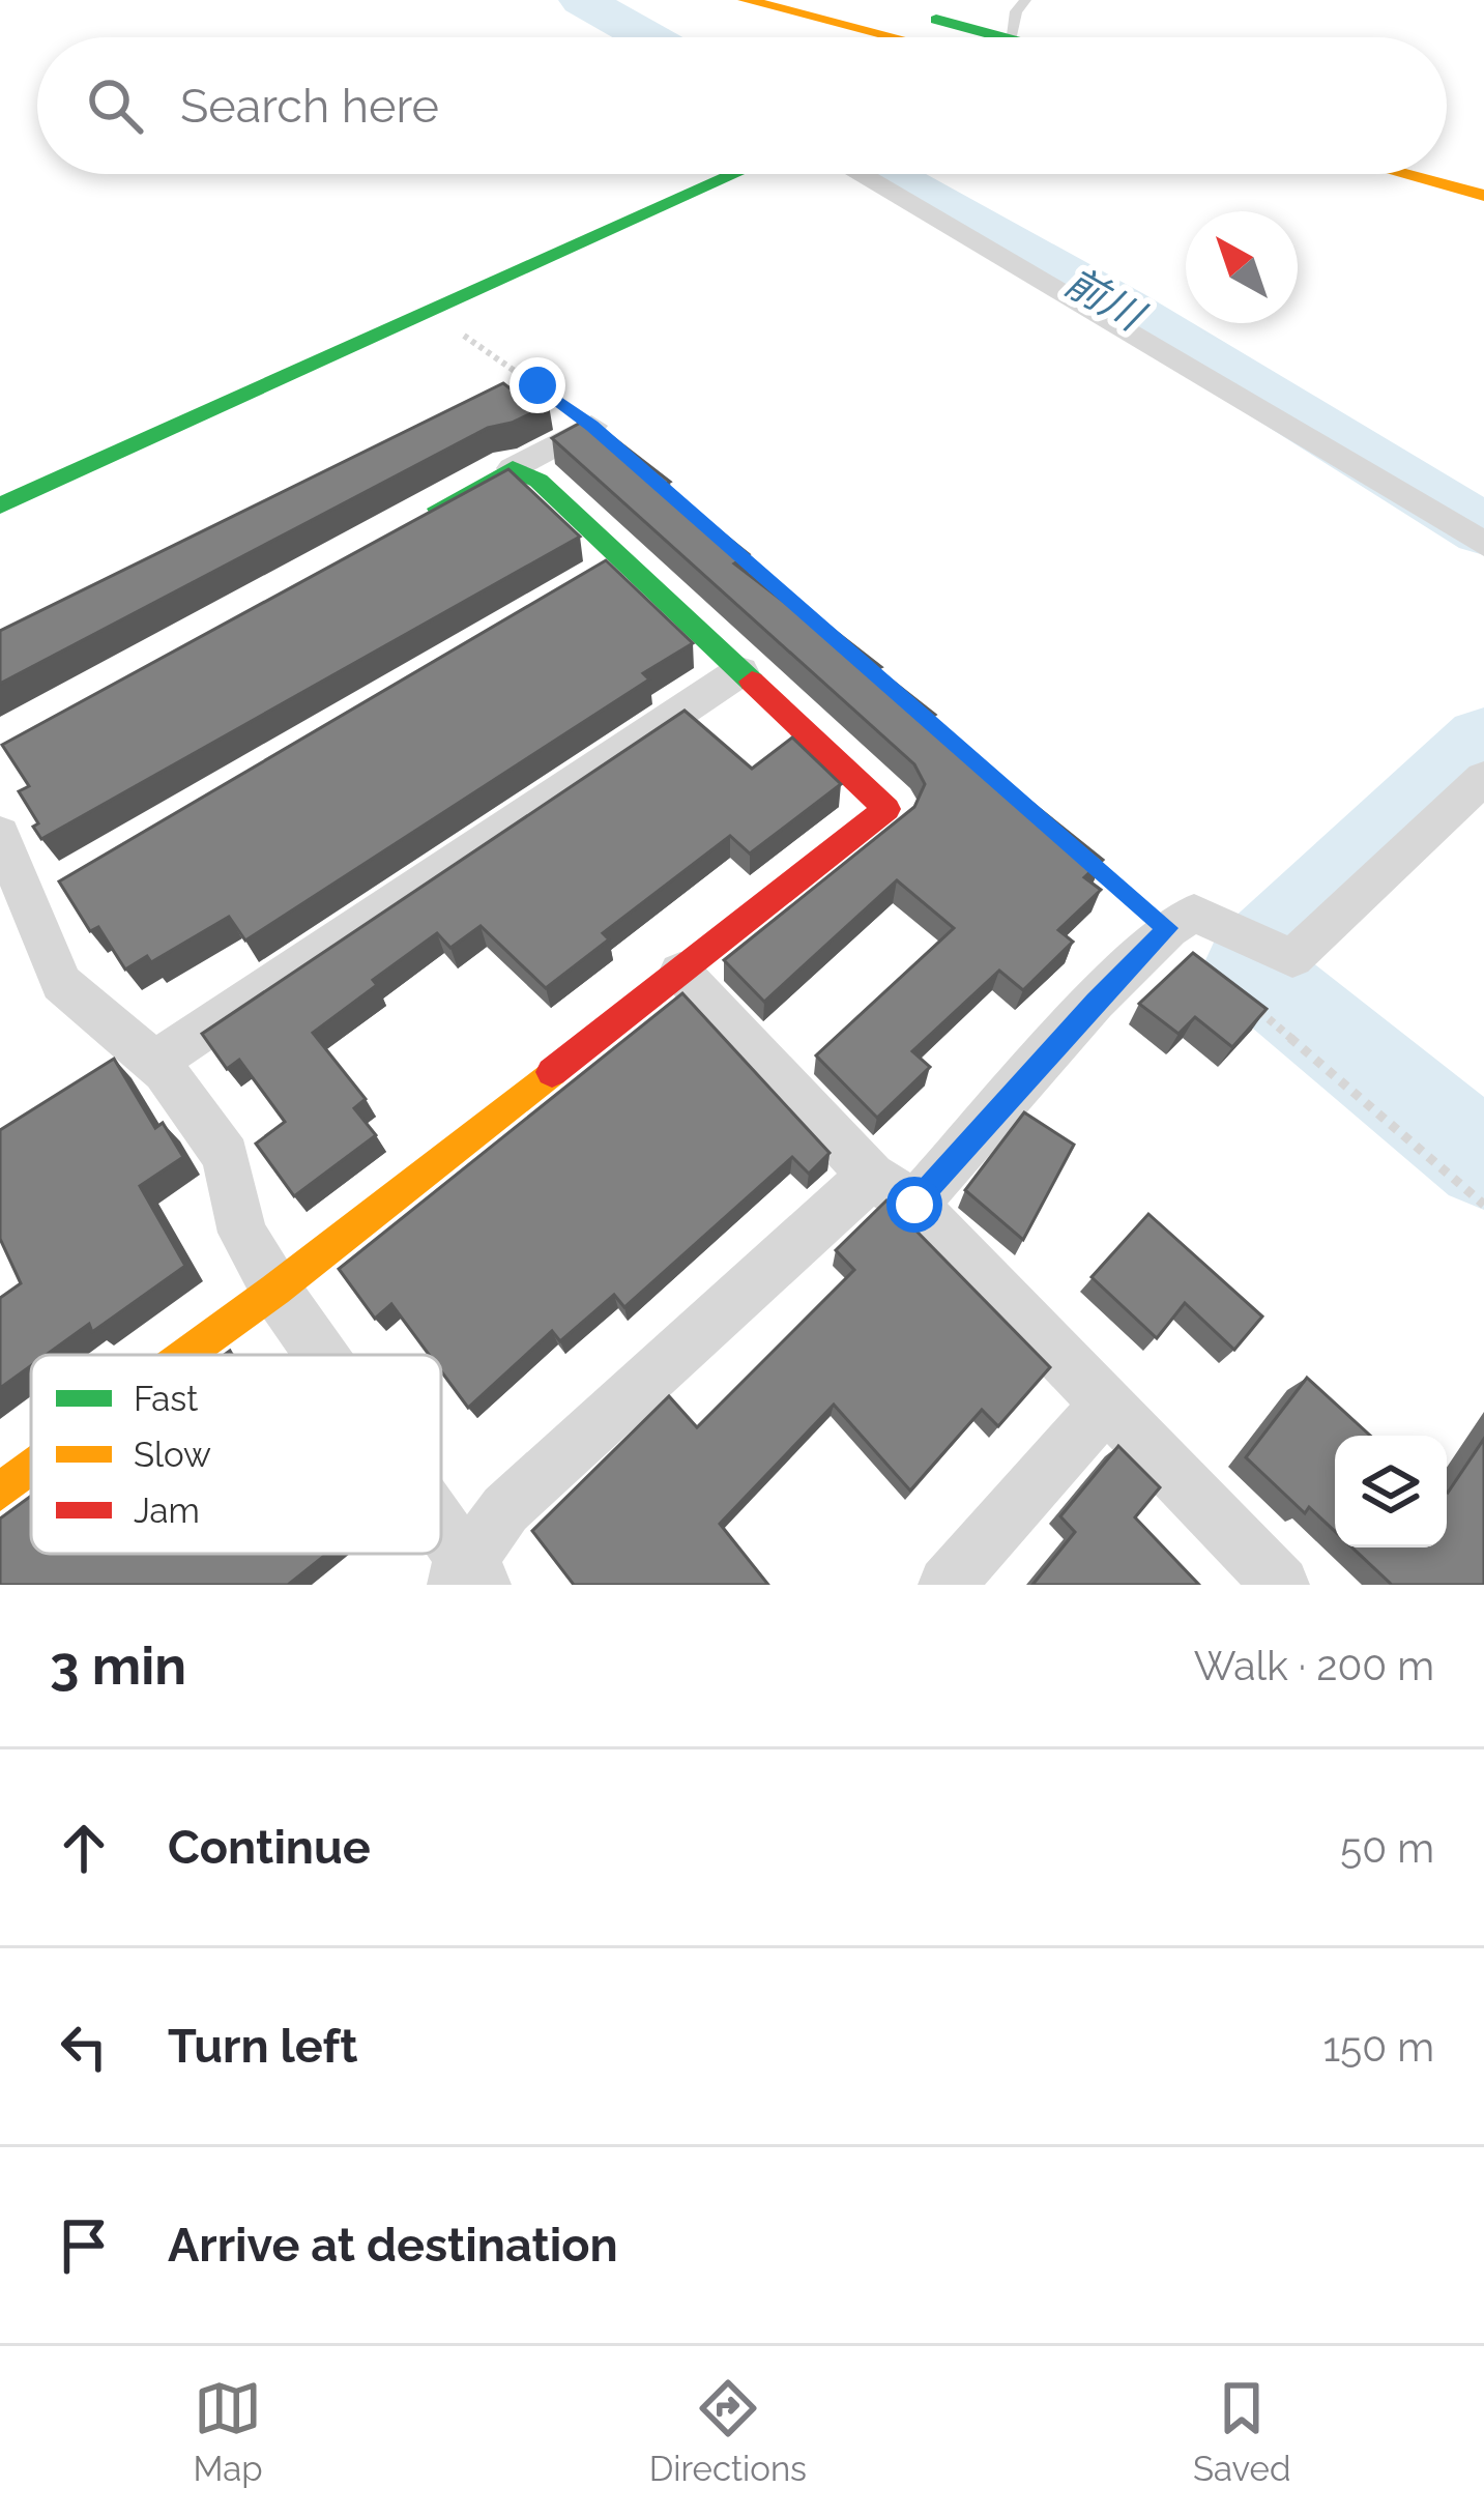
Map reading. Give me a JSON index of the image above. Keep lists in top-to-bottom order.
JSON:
{
  "water": ["前川"],
  "legend": ["Fast", "Slow", "Jam"],
  "north": "top left",
  "page": {
    "search": "Search here",
    "heading": ["3 min", "Walk · 200 m"],
    "list": [
      ["Continue", "50 m"],
      ["Turn left", "150 m"],
      "Arrive at destination"
    ],
    "nav": ["Map", "Directions", "Saved"]
  }
}
